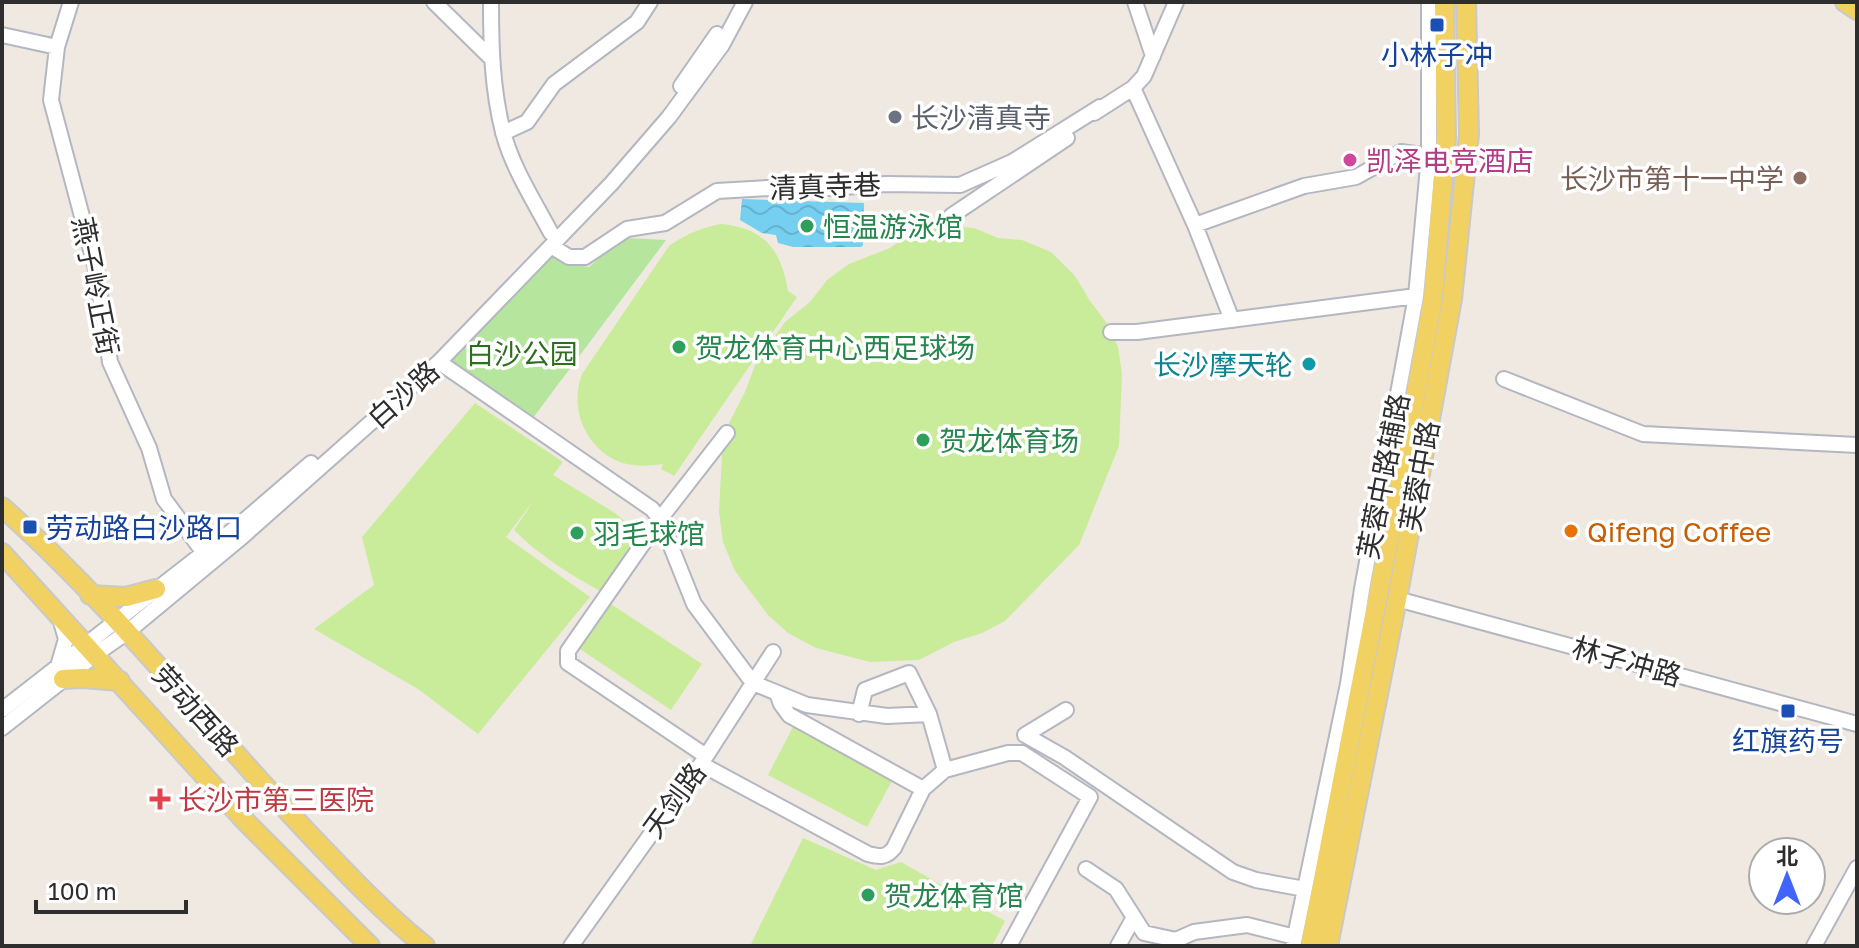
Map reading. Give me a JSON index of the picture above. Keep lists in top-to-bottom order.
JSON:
{
  "streets": {
    "main road": ["芙蓉中路", "劳动西路"],
    "street": [
      "清真寺巷",
      "燕子岭正街",
      "白沙路",
      "芙蓉中路辅路",
      "林子冲路",
      "天剑路"
    ]
  },
  "crossings": [
    ["清真寺巷", "白沙路"],
    ["燕子岭正街", "白沙路"],
    ["白沙路", "劳动西路"],
    ["芙蓉中路辅路", "芙蓉中路"],
    ["芙蓉中路", "林子冲路"]
  ],
  "parks": ["白沙公园"],
  "places": {
    "transit": ["小林子冲", "劳动路白沙路口", "红旗药号"],
    "other": [
      "长沙清真寺",
      "凯泽电竞酒店",
      "长沙市第十一中学",
      "恒温游泳馆",
      "贺龙体育中心西足球场",
      "长沙摩天轮",
      "贺龙体育场",
      "Qifeng Coffee",
      "羽毛球馆",
      "贺龙体育馆"
    ],
    "health": ["长沙市第三医院"]
  },
  "scale_bar": "100 m",
  "north": "top"
}
